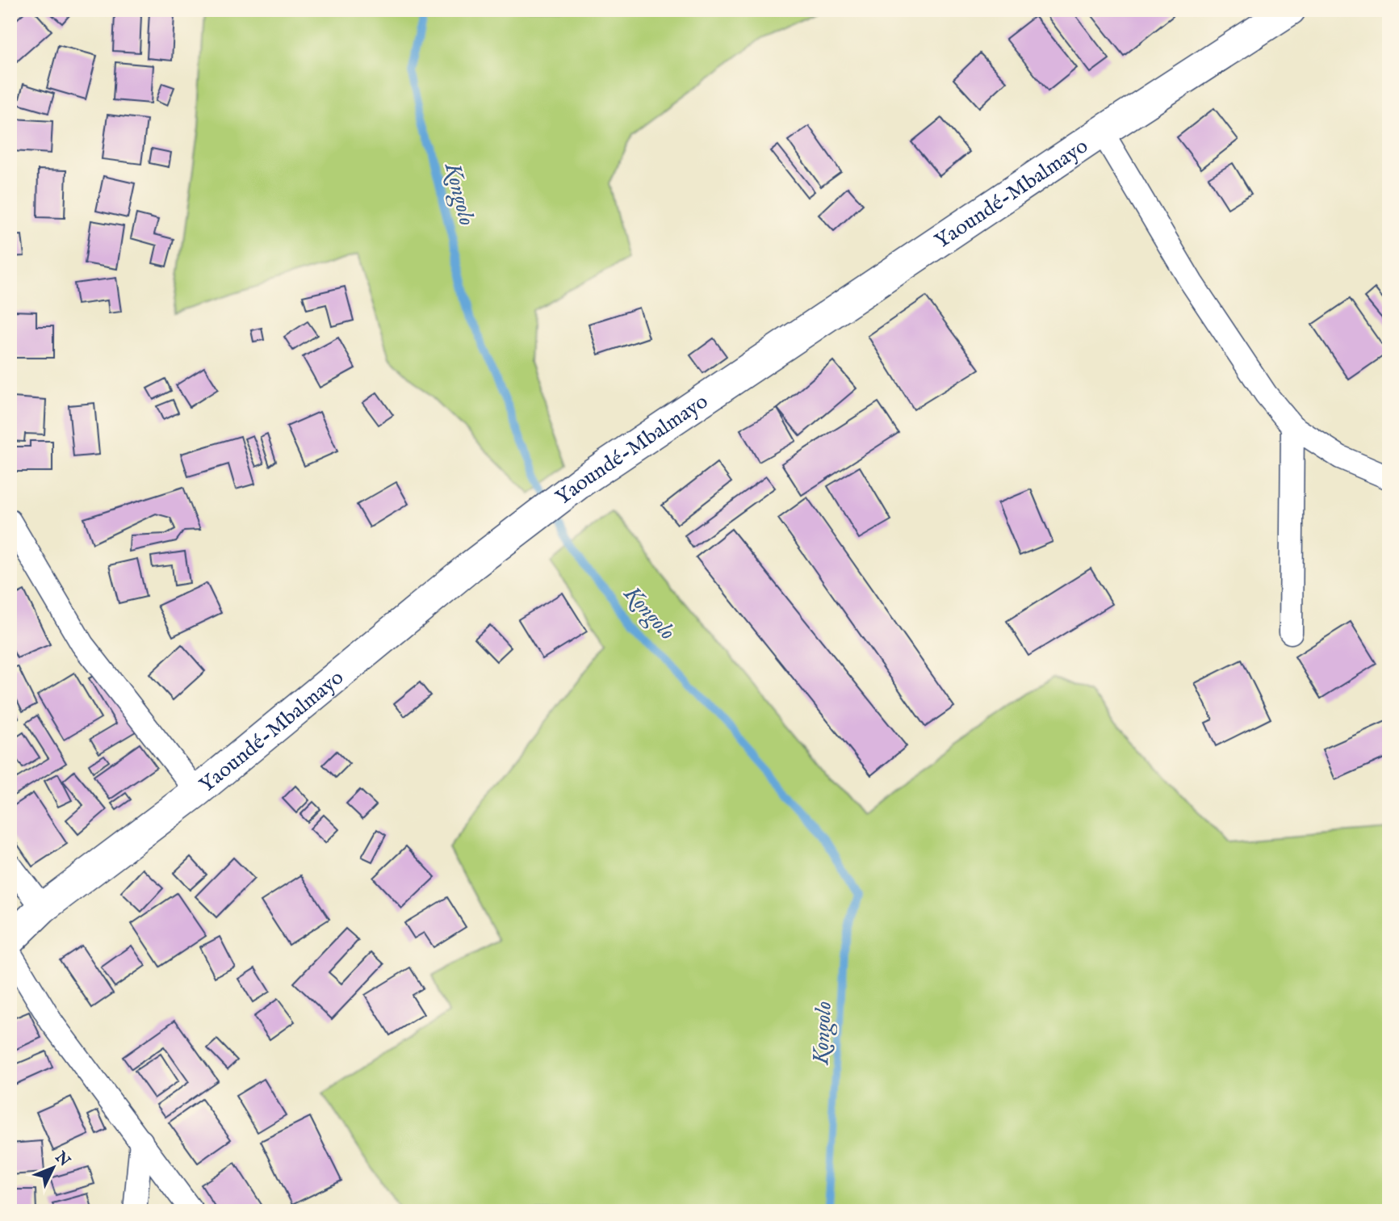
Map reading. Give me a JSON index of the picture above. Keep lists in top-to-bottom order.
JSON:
{
  "streets": {
    "highway": ["Yaoundé-Mbalmayo"]
  },
  "water": ["Kongolo"],
  "north": "top right"
}
